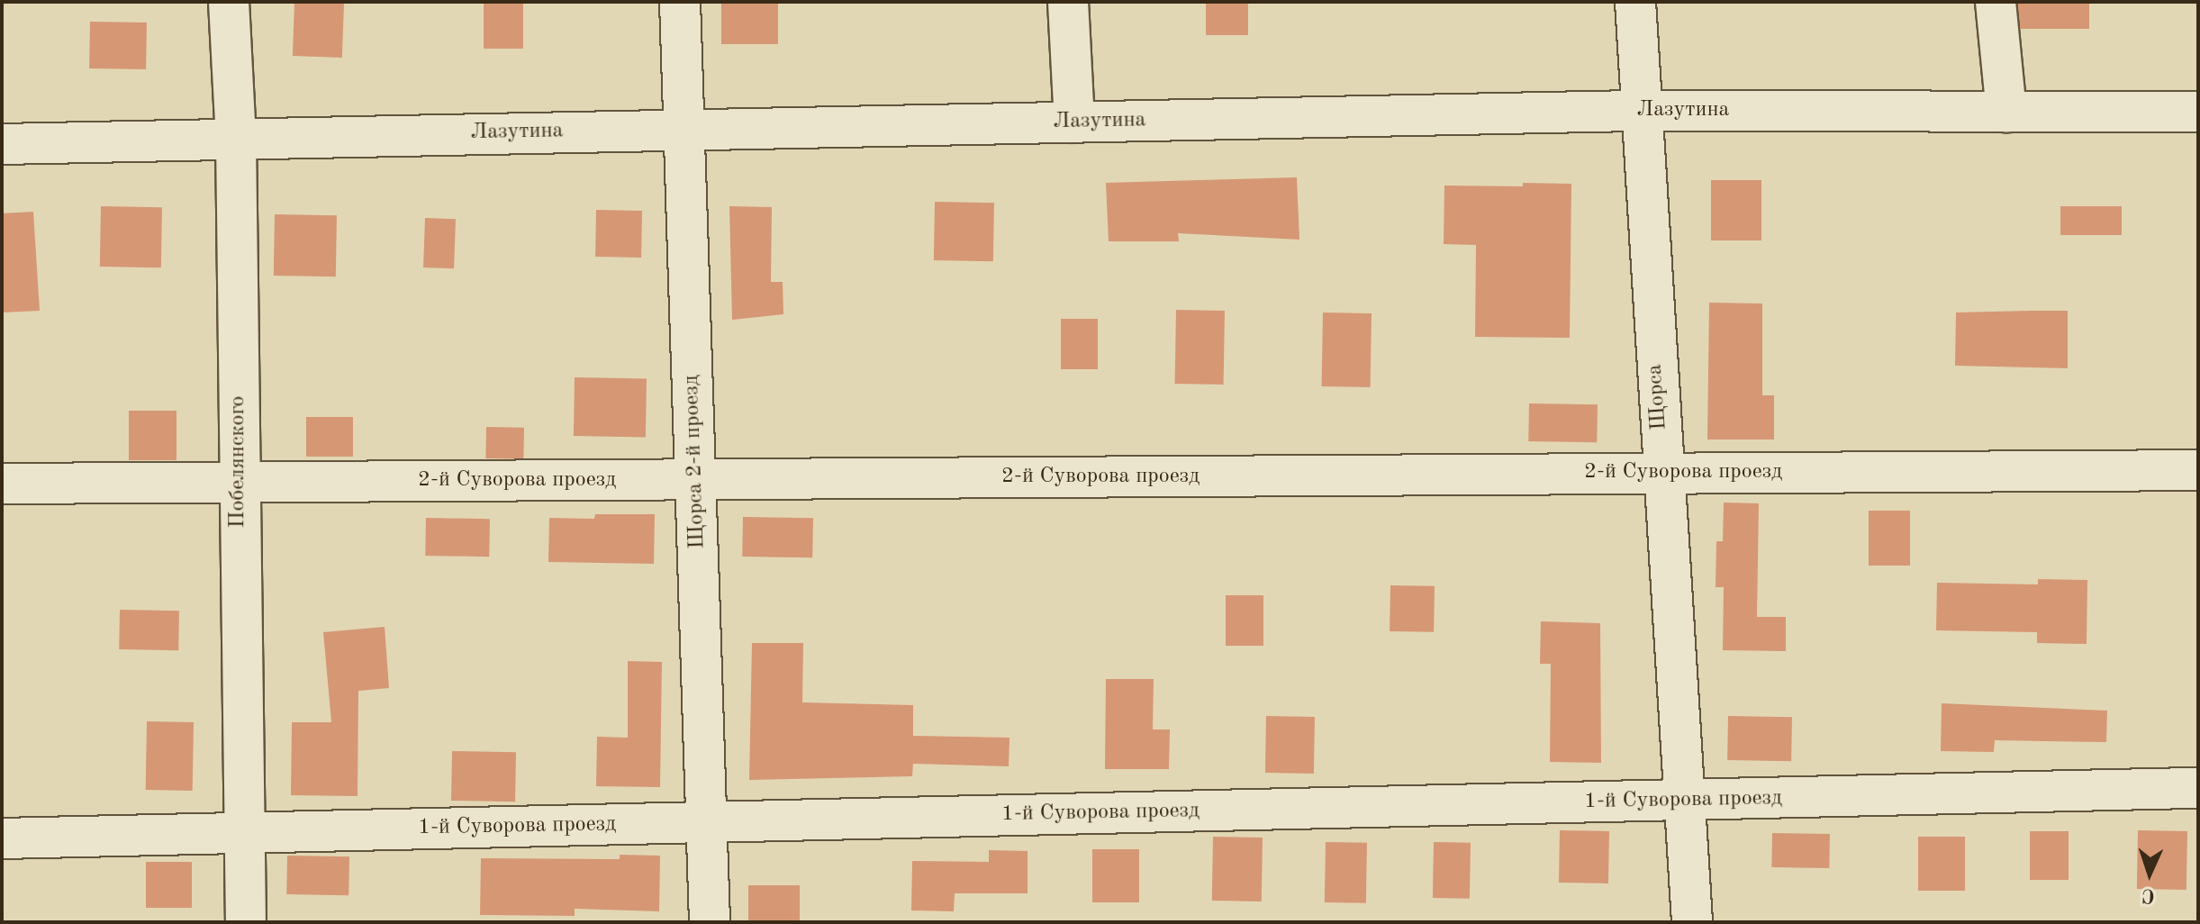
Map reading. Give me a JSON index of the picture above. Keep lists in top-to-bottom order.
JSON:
{
  "streets": {
    "street": [
      "Лазутина",
      "Щорса",
      "Побелянского",
      "Щорса 2-й проезд",
      "2-й Суворова проезд",
      "1-й Суворова проезд"
    ]
  },
  "crossings": [
    ["Лазутина", "Щорса"],
    ["Лазутина", "Побелянского"],
    ["Лазутина", "Щорса 2-й проезд"],
    ["Щорса", "2-й Суворова проезд"],
    ["Щорса", "1-й Суворова проезд"],
    ["Побелянского", "2-й Суворова проезд"],
    ["Побелянского", "1-й Суворова проезд"],
    ["Щорса 2-й проезд", "2-й Суворова проезд"],
    ["Щорса 2-й проезд", "1-й Суворова проезд"]
  ],
  "north": "bottom"
}
